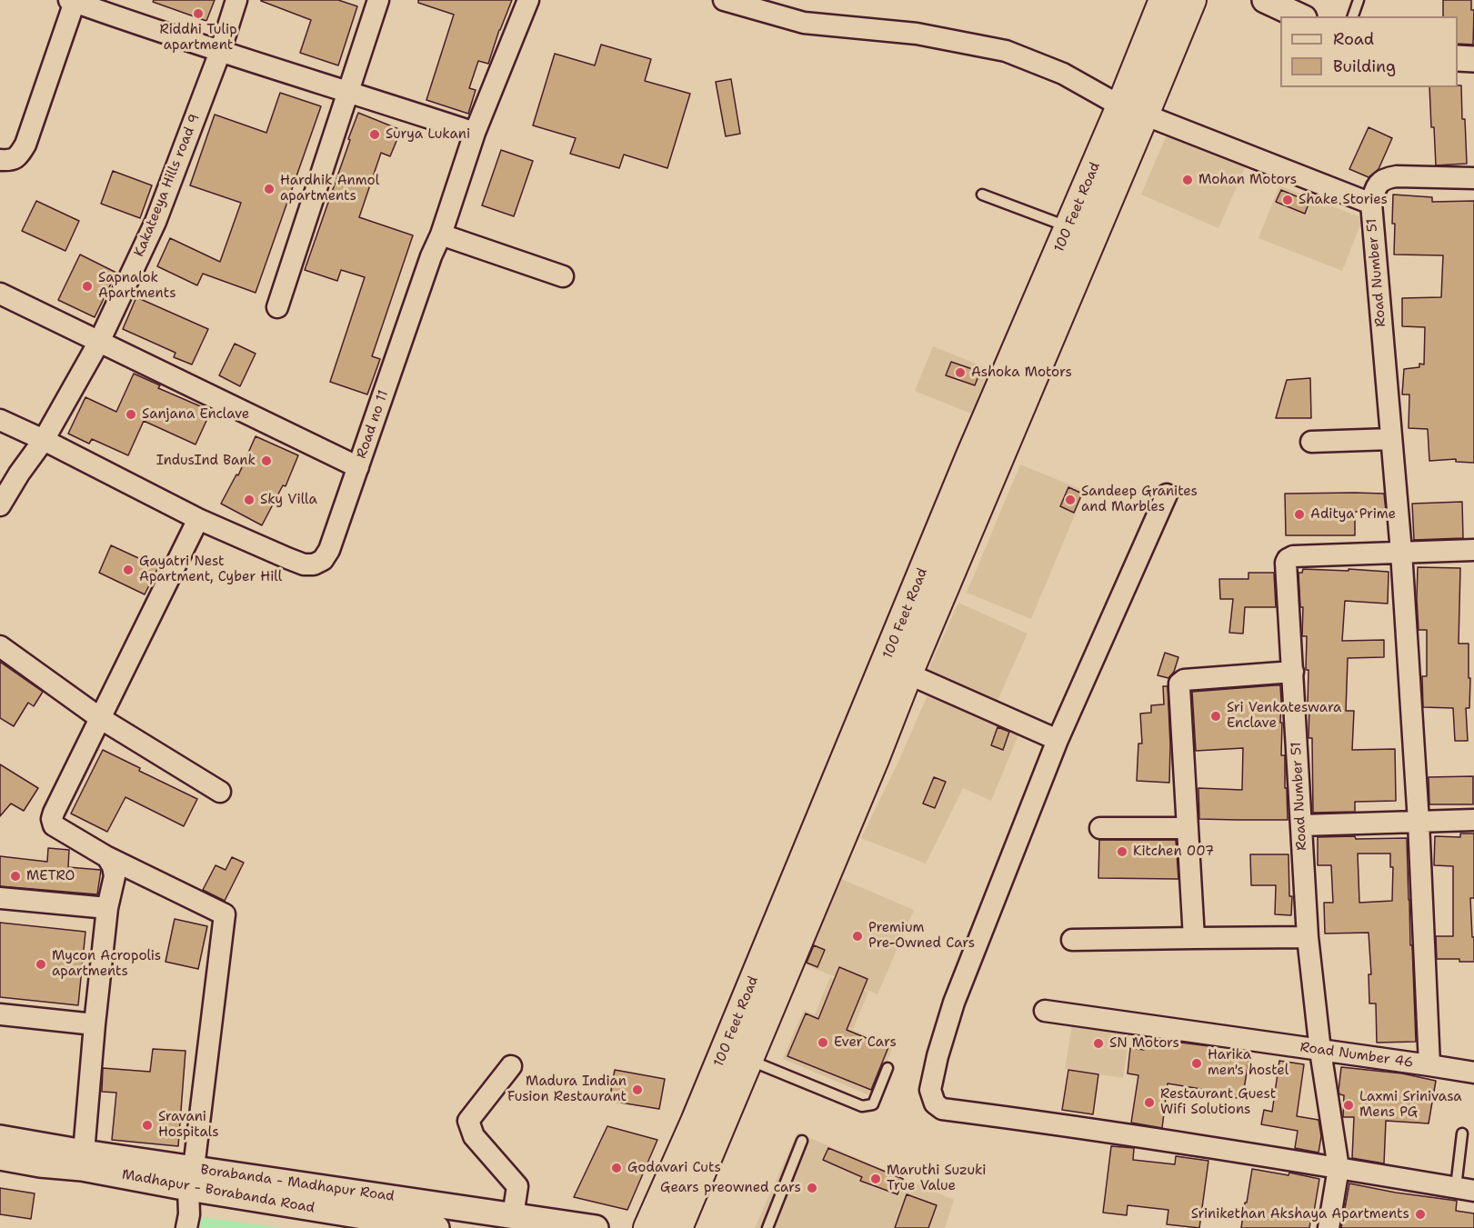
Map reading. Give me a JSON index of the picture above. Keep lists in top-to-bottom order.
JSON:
{
  "streets": {
    "main road": ["100 Feet Road"],
    "street": [
      "Kakateeya Hills road 9",
      "Road Number 51",
      "Road no 11",
      "Road Number 46",
      "Borabanda - Madhapur Road",
      "Madhapur - Borabanda Road"
    ]
  },
  "crossings": [
    ["Kakateeya Hills road 9", "Road no 11"],
    ["100 Feet Road", "Road Number 51"],
    ["Road Number 51", "Road Number 46"],
    ["Borabanda - Madhapur Road", "Madhapur - Borabanda Road"]
  ],
  "places": [
    "Riddhi Tulip apartment",
    "Surya Lukani",
    "Mohan Motors",
    "Hardhik Anmol apartments",
    "Shake Stories",
    "Sapnalok Apartments",
    "Ashoka Motors",
    "Sanjana Enclave",
    "IndusInd Bank",
    "Sky Villa",
    "Sandeep Granites and Marbles",
    "Aditya Prime",
    "Gayatri Nest Apartment, Cyber Hill",
    "Sri Venkateswara Enclave",
    "Kitchen 007",
    "METRO",
    "Premium Pre-Owned Cars",
    "Mycon Acropolis apartments",
    "Ever Cars",
    "SN Motors",
    "Harika men's hostel",
    "Madura Indian Fusion Restaurant",
    "Restaurant Guest Wifi Solutions",
    "Laxmi Srinivasa Mens PG",
    "Sravani Hospitals",
    "Godavari Cuts",
    "Maruthi Suzuki True Value",
    "Gears preowned cars",
    "Srinikethan Akshaya Apartments"
  ],
  "legend": ["Road", "Building"]
}
